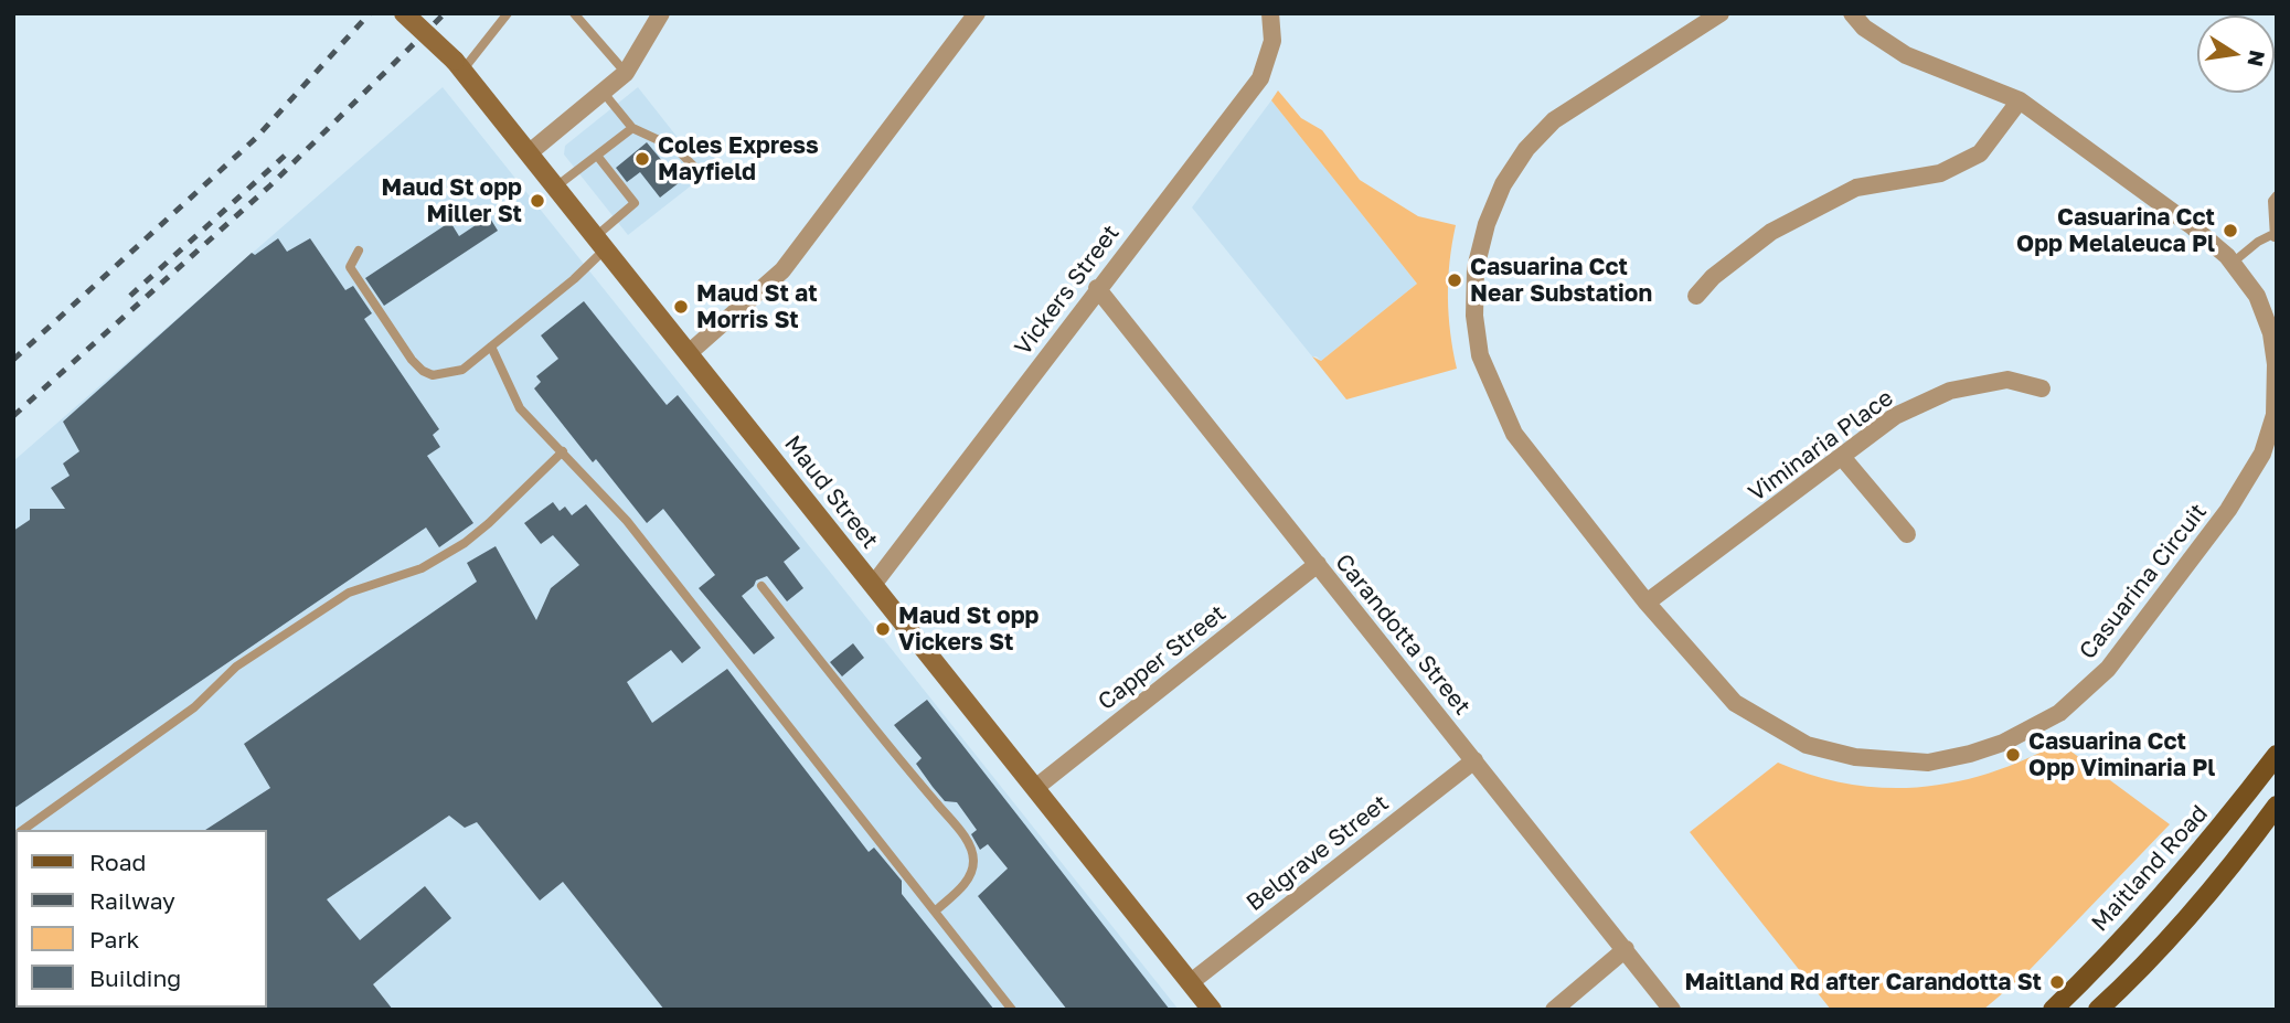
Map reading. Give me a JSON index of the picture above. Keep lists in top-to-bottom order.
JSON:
{
  "streets": {
    "main road": ["Maud Street", "Maitland Road"],
    "street": [
      "Vickers Street",
      "Viminaria Place",
      "Casuarina Circuit",
      "Carandotta Street",
      "Capper Street",
      "Belgrave Street"
    ]
  },
  "crossings": [
    ["Vickers Street", "Maud Street"],
    ["Vickers Street", "Carandotta Street"],
    ["Viminaria Place", "Casuarina Circuit"],
    ["Maud Street", "Capper Street"],
    ["Maud Street", "Belgrave Street"],
    ["Carandotta Street", "Capper Street"],
    ["Carandotta Street", "Belgrave Street"]
  ],
  "places": [
    "Coles Express Mayfield",
    "Maud St opp Miller St",
    "Casuarina Cct Opp Melaleuca Pl",
    "Casuarina Cct Near Substation",
    "Maud St at Morris St",
    "Maud St opp Vickers St",
    "Casuarina Cct Opp Viminaria Pl",
    "Maitland Rd after Carandotta St"
  ],
  "legend": [
    "Road",
    "Railway",
    "Park",
    "Building"
  ],
  "north": "right"
}
